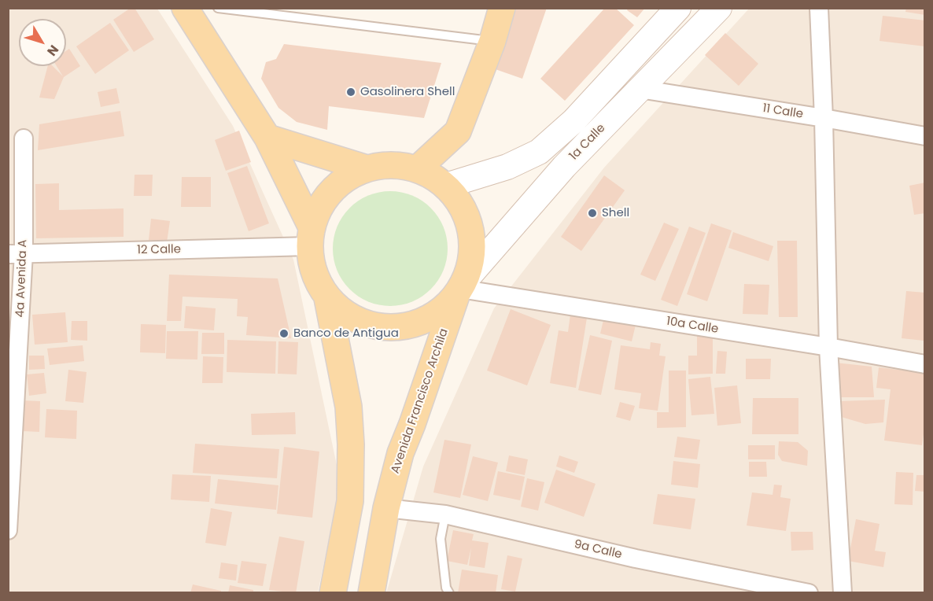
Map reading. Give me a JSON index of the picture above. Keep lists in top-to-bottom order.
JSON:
{
  "streets": {
    "main road": ["1a Calle", "Avenida Francisco Archila"],
    "street": [
      "11 Calle",
      "12 Calle",
      "4a Avenida A",
      "10a Calle",
      "9a Calle"
    ]
  },
  "crossings": [
    ["11 Calle", "1a Calle"],
    ["1a Calle", "12 Calle"],
    ["1a Calle", "10a Calle"],
    ["1a Calle", "Avenida Francisco Archila"],
    ["12 Calle", "4a Avenida A"],
    ["12 Calle", "10a Calle"],
    ["12 Calle", "Avenida Francisco Archila"],
    ["10a Calle", "Avenida Francisco Archila"],
    ["Avenida Francisco Archila", "9a Calle"]
  ],
  "places": ["Gasolinera Shell", "Shell", "Banco de Antigua"],
  "north": "bottom right"
}
